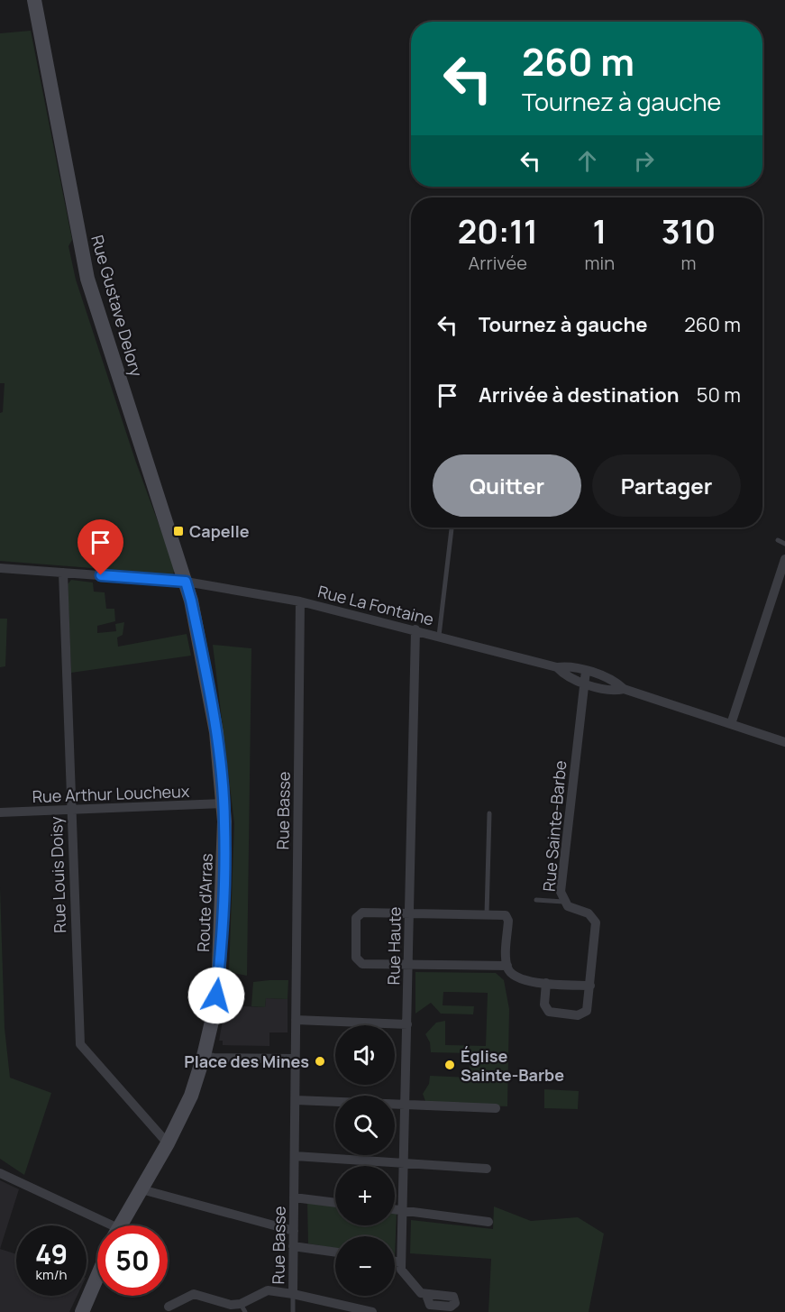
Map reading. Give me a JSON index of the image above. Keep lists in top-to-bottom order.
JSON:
{
  "streets": {
    "main road": ["Rue Gustave Delory", "Route d'Arras"],
    "street": [
      "Rue La Fontaine",
      "Rue Arthur Loucheux",
      "Rue Basse",
      "Rue Sainte-Barbe",
      "Rue Louis Doisy",
      "Rue Haute"
    ]
  },
  "crossings": [
    ["Rue Gustave Delory", "Rue La Fontaine"],
    ["Rue Gustave Delory", "Route d'Arras"],
    ["Rue La Fontaine", "Rue Basse"],
    ["Rue La Fontaine", "Rue Sainte-Barbe"],
    ["Rue La Fontaine", "Rue Louis Doisy"],
    ["Rue La Fontaine", "Route d'Arras"],
    ["Rue La Fontaine", "Rue Haute"],
    ["Rue Arthur Loucheux", "Rue Louis Doisy"],
    ["Rue Arthur Loucheux", "Route d'Arras"],
    ["Rue Louis Doisy", "Route d'Arras"]
  ],
  "places": {
    "transit": ["Capelle"],
    "other": ["Place des Mines", "Église Sainte-Barbe"]
  },
  "page": {
    "turn": ["260 m", "Tournez à gauche"],
    "eta": [
      "20:11",
      "Arrivée",
      "1",
      "min",
      "310",
      "m"
    ],
    "list": [
      {
        "name": "Tournez à gauche",
        "value": "260 m"
      },
      {
        "name": "Arrivée à destination",
        "value": "50 m"
      }
    ],
    "buttons": ["Quitter", "Partager"],
    "map_buttons": ["+", "−"],
    "speed": "49 km/h",
    "limit": "50"
  }
}
